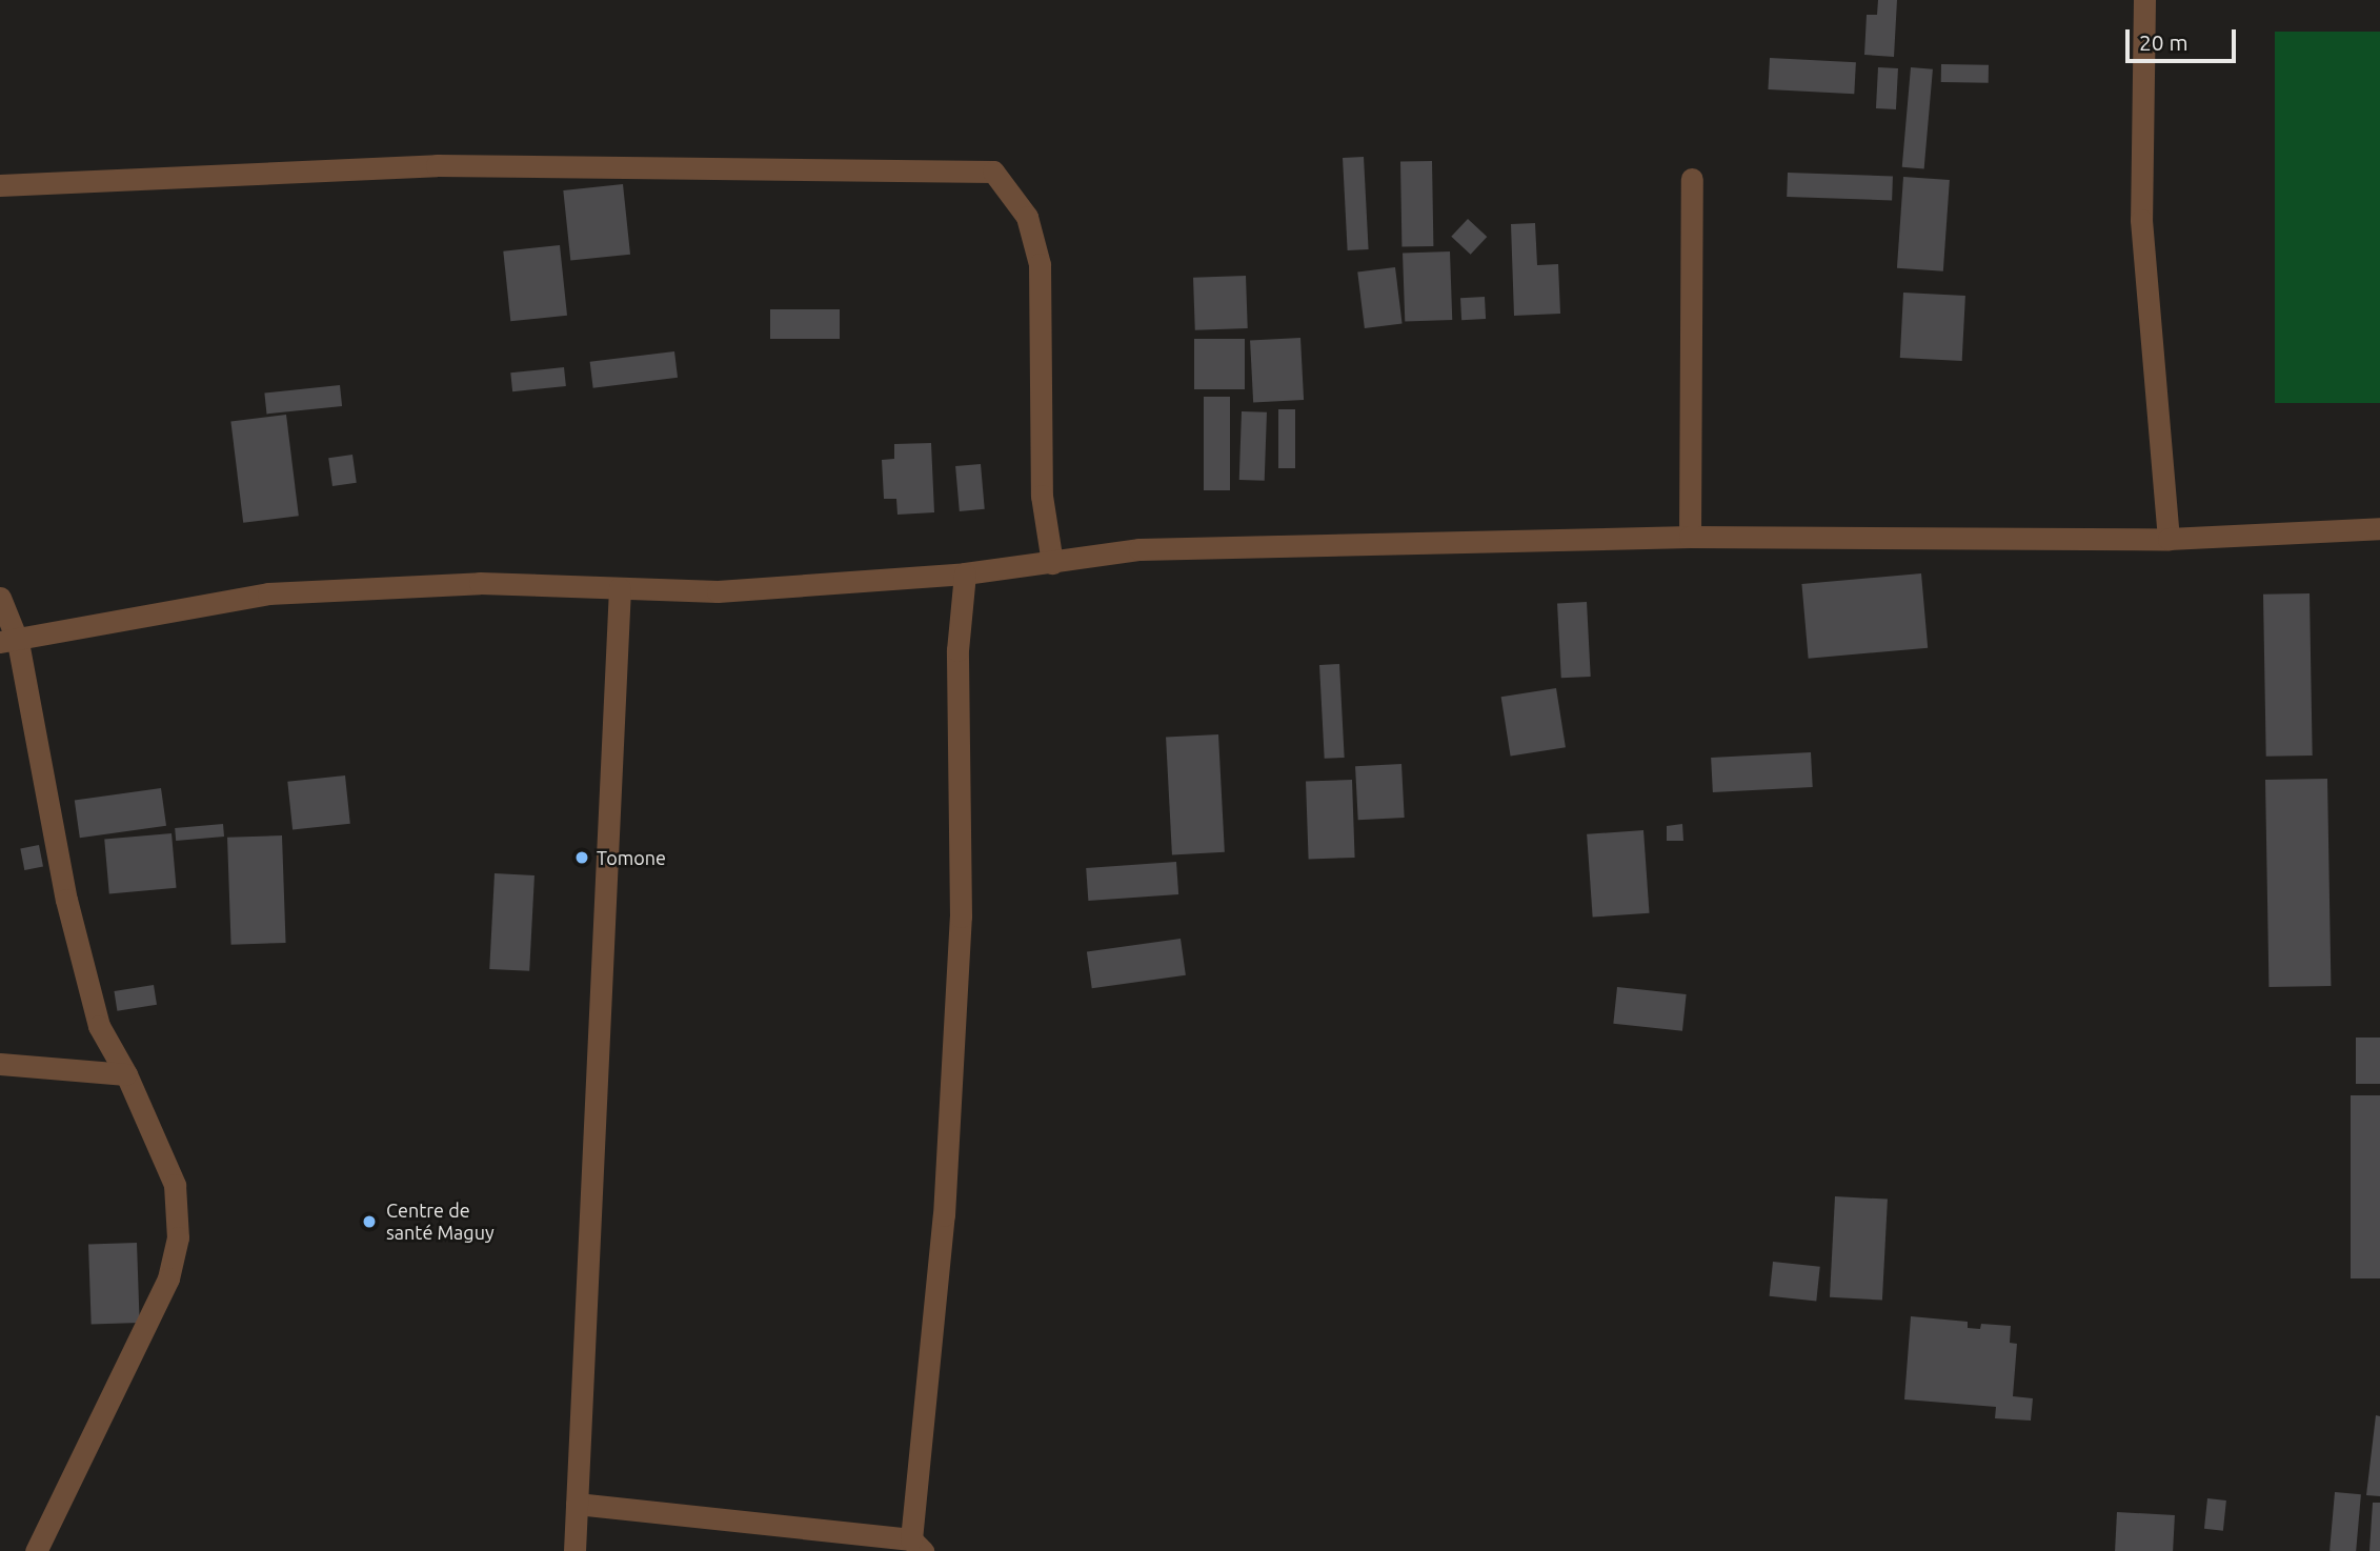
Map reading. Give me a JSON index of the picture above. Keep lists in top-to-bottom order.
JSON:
{
  "places": ["Tomone", "Centre de santé Maguy"],
  "scale_bar": "20 m"
}
